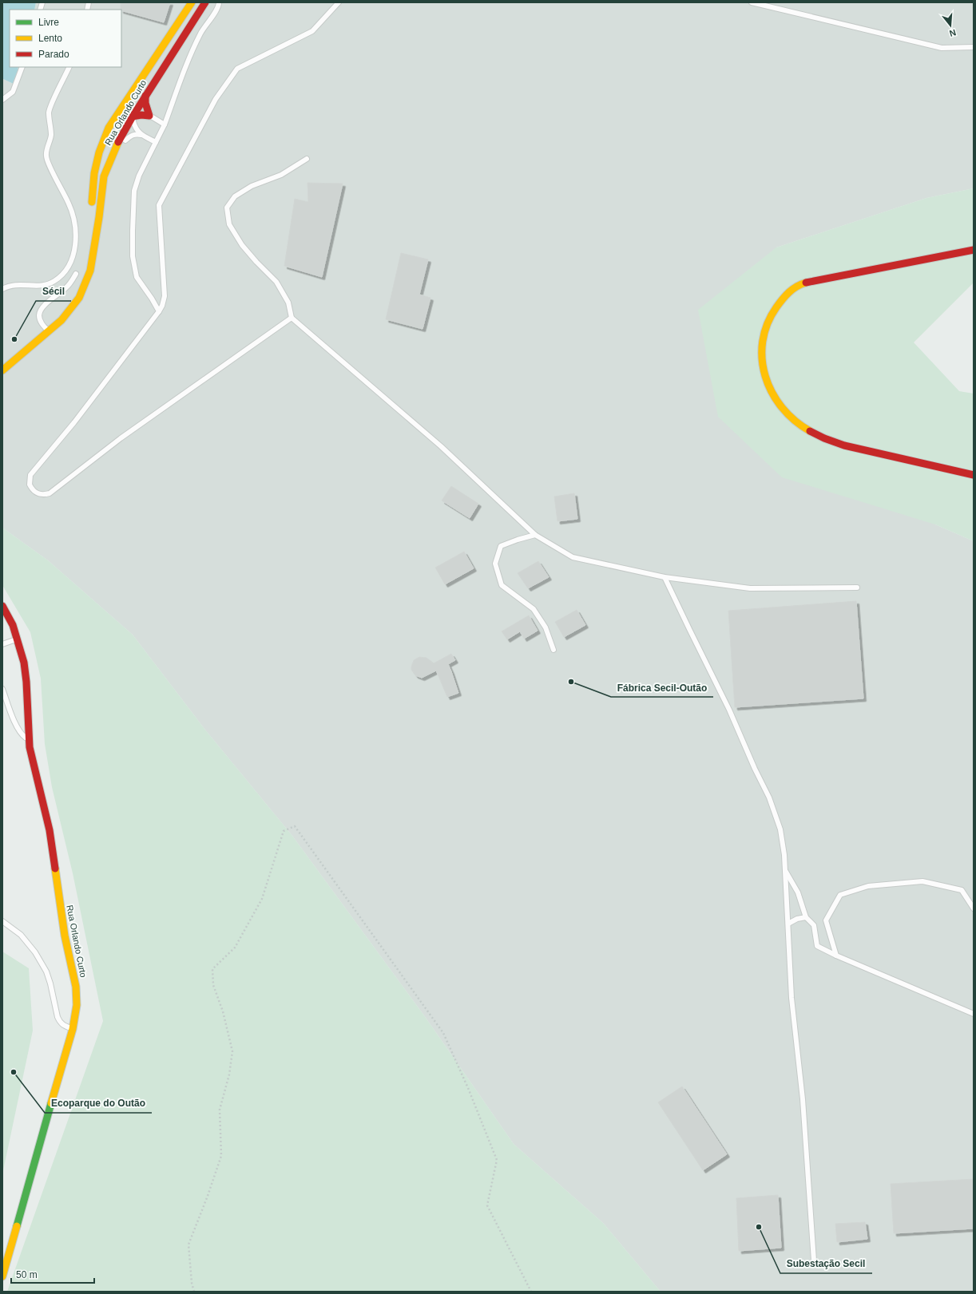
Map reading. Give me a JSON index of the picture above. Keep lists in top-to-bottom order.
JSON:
{
  "streets": {
    "main road": ["Rua Orlando Curto"]
  },
  "places": [
    "Sécil",
    "Fábrica Secil-Outão",
    "Ecoparque do Outão",
    "Subestação Secil"
  ],
  "legend": ["Livre", "Lento", "Parado"],
  "scale_bar": "50 m",
  "north": "bottom"
}
